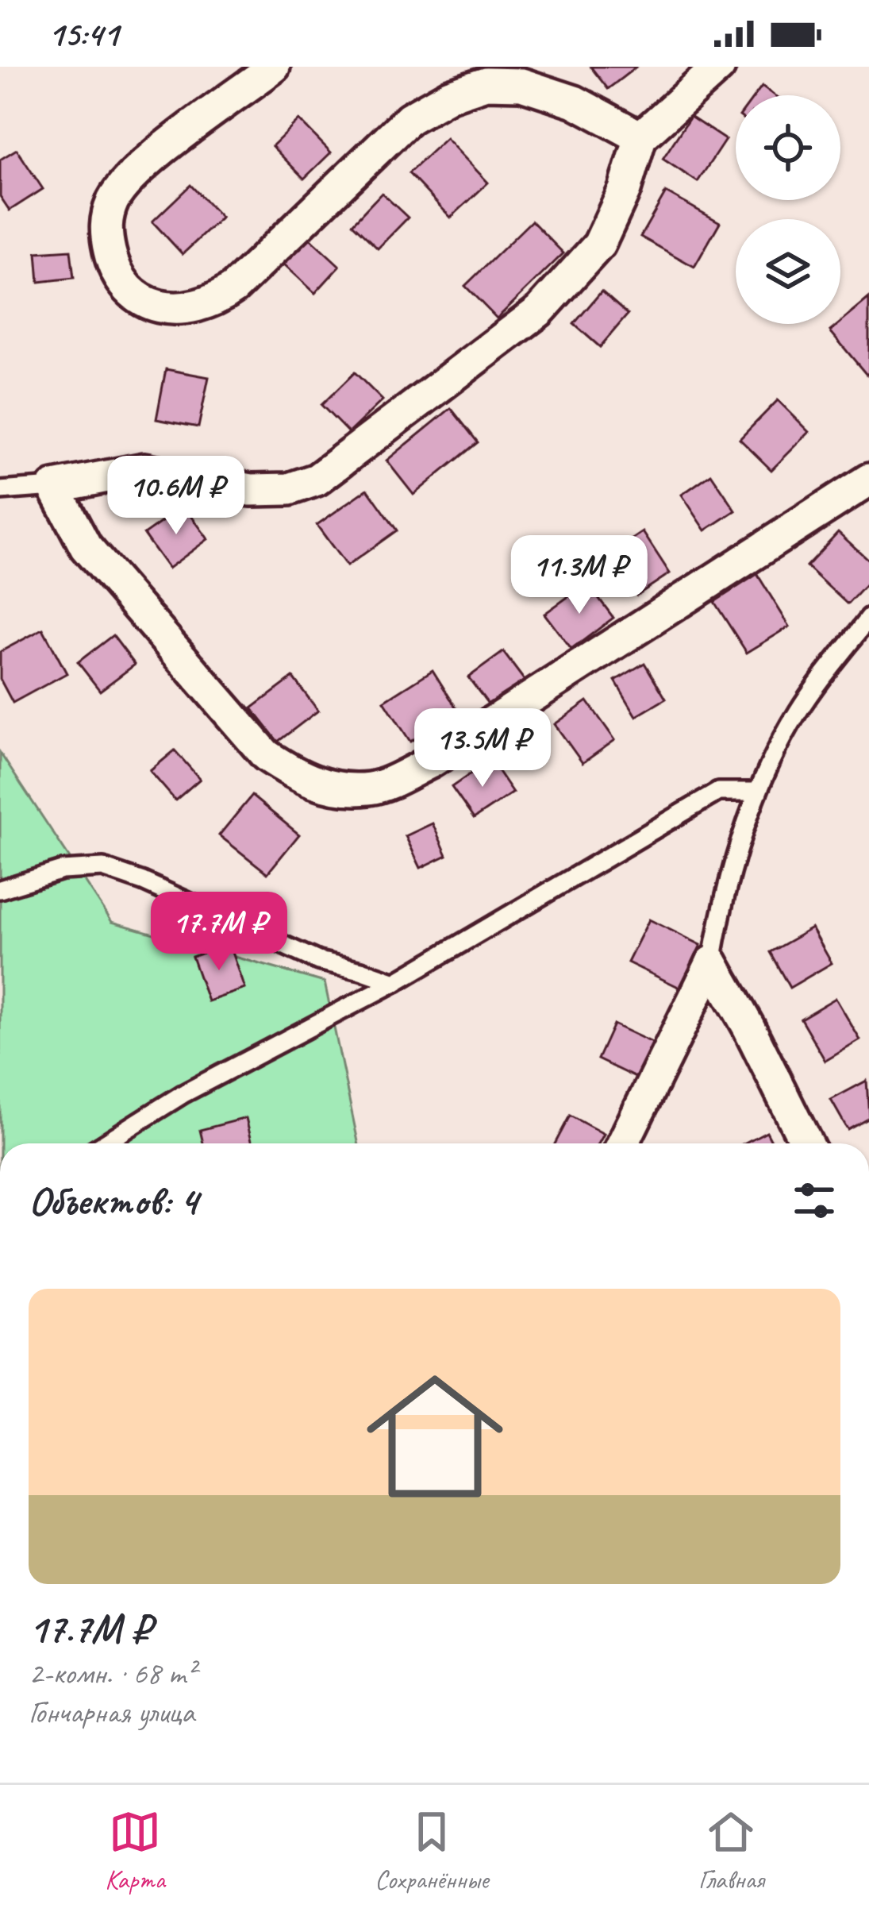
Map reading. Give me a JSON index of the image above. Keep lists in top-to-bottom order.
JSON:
{
  "page": {
    "status": "15:41",
    "price": [
      "10.6M ₽",
      "11.3M ₽",
      "13.5M ₽",
      "17.7M ₽"
    ],
    "heading": "Объектов: 4",
    "list": [
      {
        "name": "17.7M ₽",
        "note": "2-комн. · 68 m² · Гончарная улица"
      }
    ],
    "tabs": ["Карта", "Сохранённые", "Главная"]
  }
}
